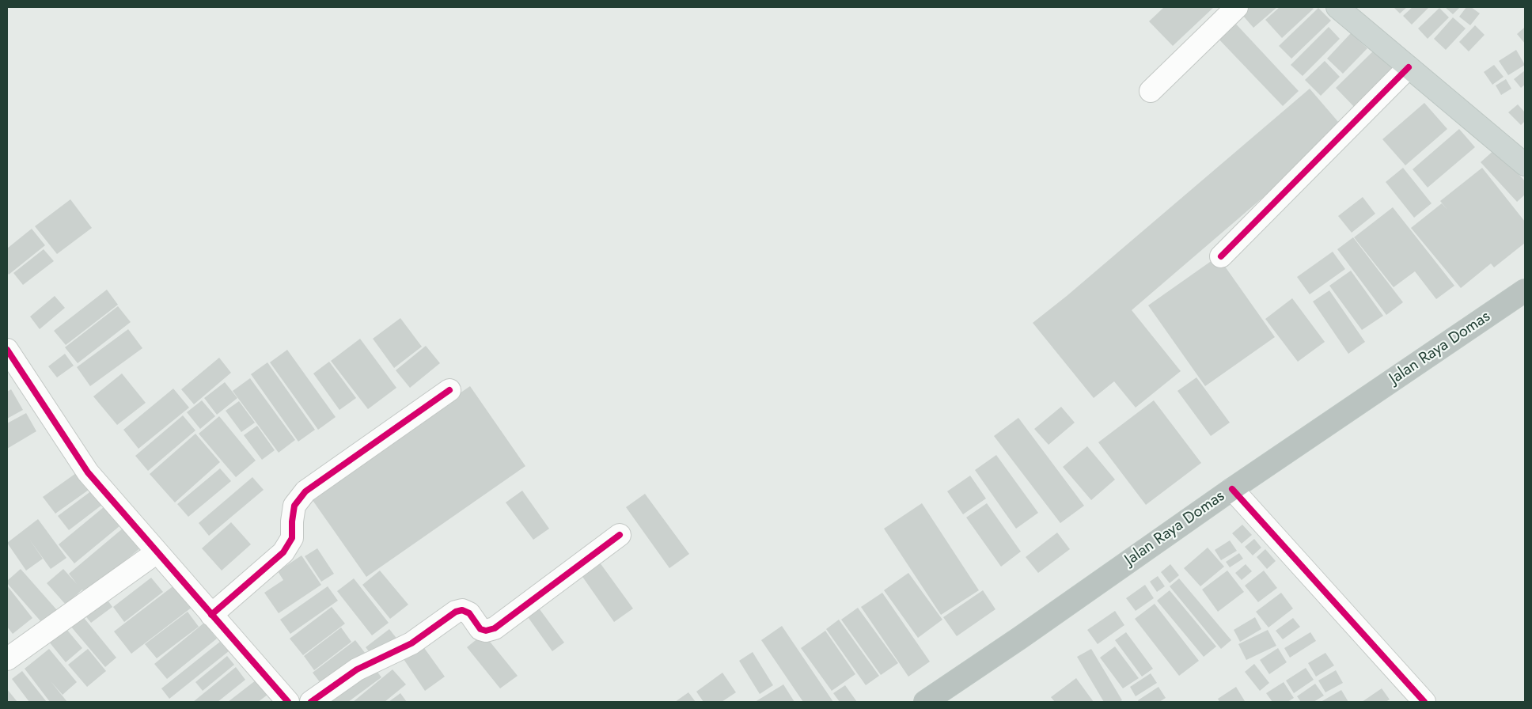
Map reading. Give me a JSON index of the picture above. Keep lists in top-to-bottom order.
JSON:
{
  "streets": {
    "highway": ["Jalan Raya Domas"]
  }
}
